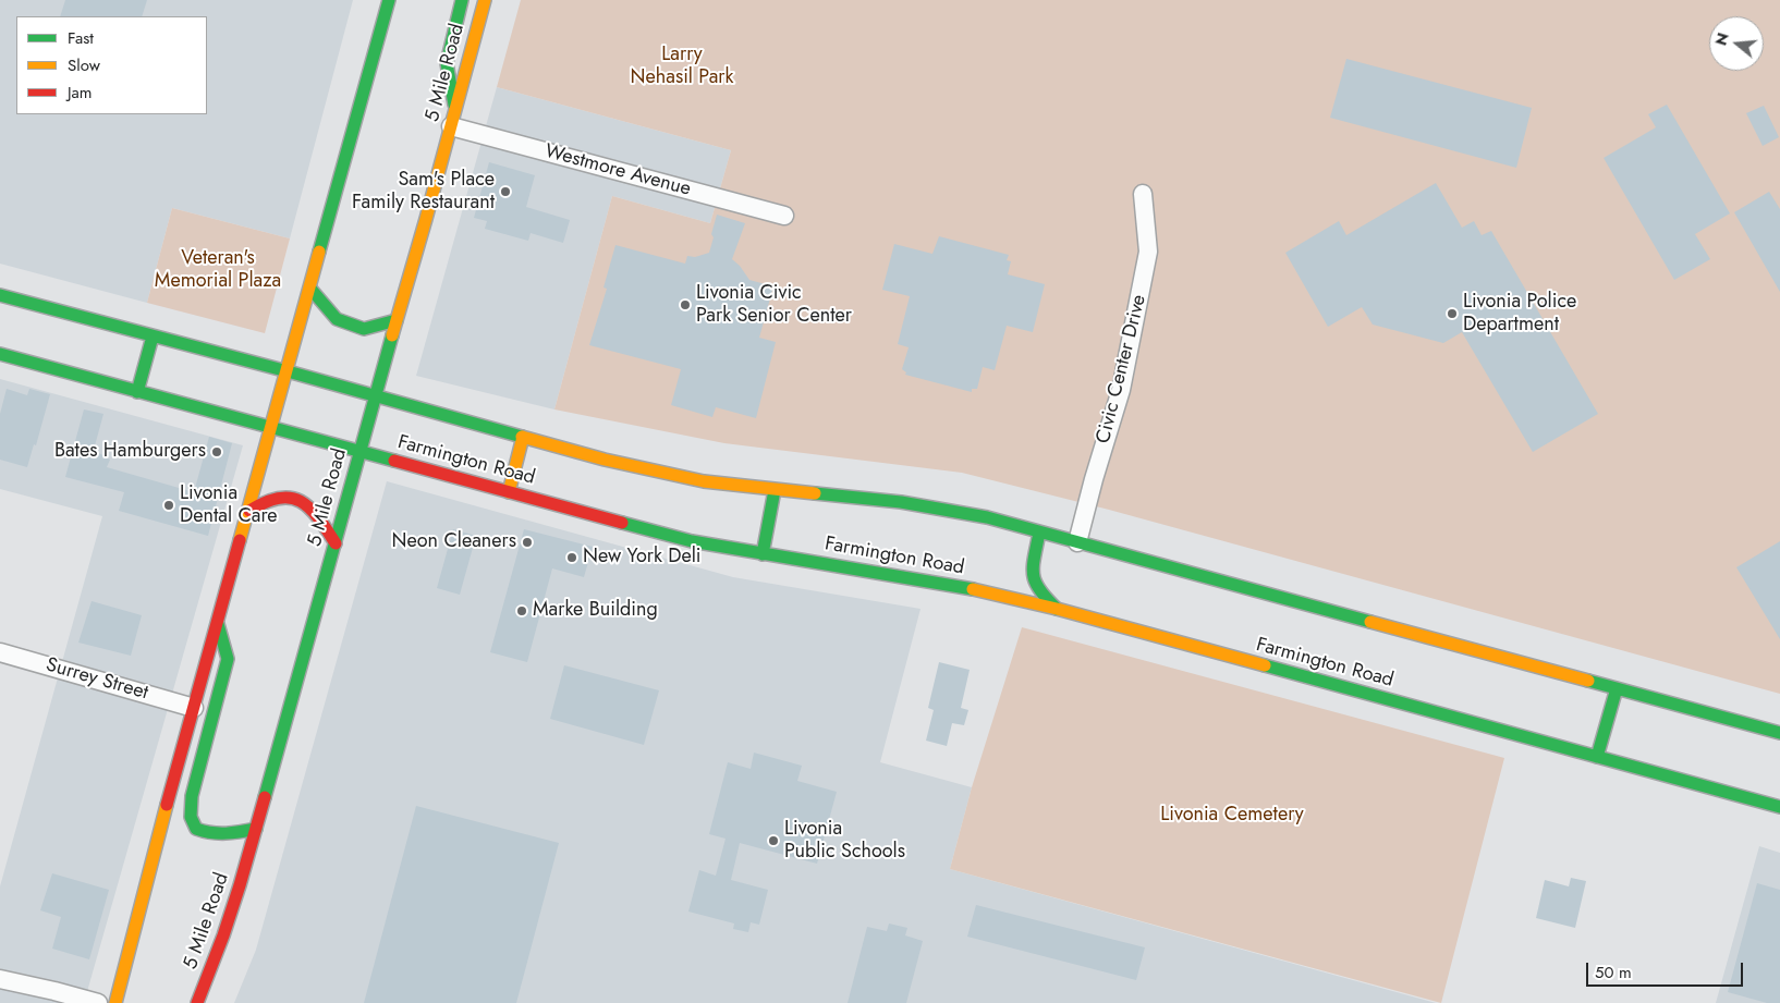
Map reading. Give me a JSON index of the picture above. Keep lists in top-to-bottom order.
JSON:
{
  "streets": {
    "main road": ["5 Mile Road", "Farmington Road"],
    "street": ["Westmore Avenue", "Civic Center Drive", "Surrey Street"]
  },
  "crossings": [
    ["5 Mile Road", "Westmore Avenue"],
    ["5 Mile Road", "Farmington Road"],
    ["Civic Center Drive", "Farmington Road"]
  ],
  "parks": ["Larry Nehasil Park", "Veteran's Memorial Plaza", "Livonia Cemetery"],
  "places": [
    "Sam's Place Family Restaurant",
    "Livonia Civic Park Senior Center",
    "Livonia Police Department",
    "Bates Hamburgers",
    "Livonia Dental Care",
    "Neon Cleaners",
    "New York Deli",
    "Marke Building",
    "Livonia Public Schools"
  ],
  "legend": ["Fast", "Slow", "Jam"],
  "scale_bar": "50 m",
  "north": "left"
}
